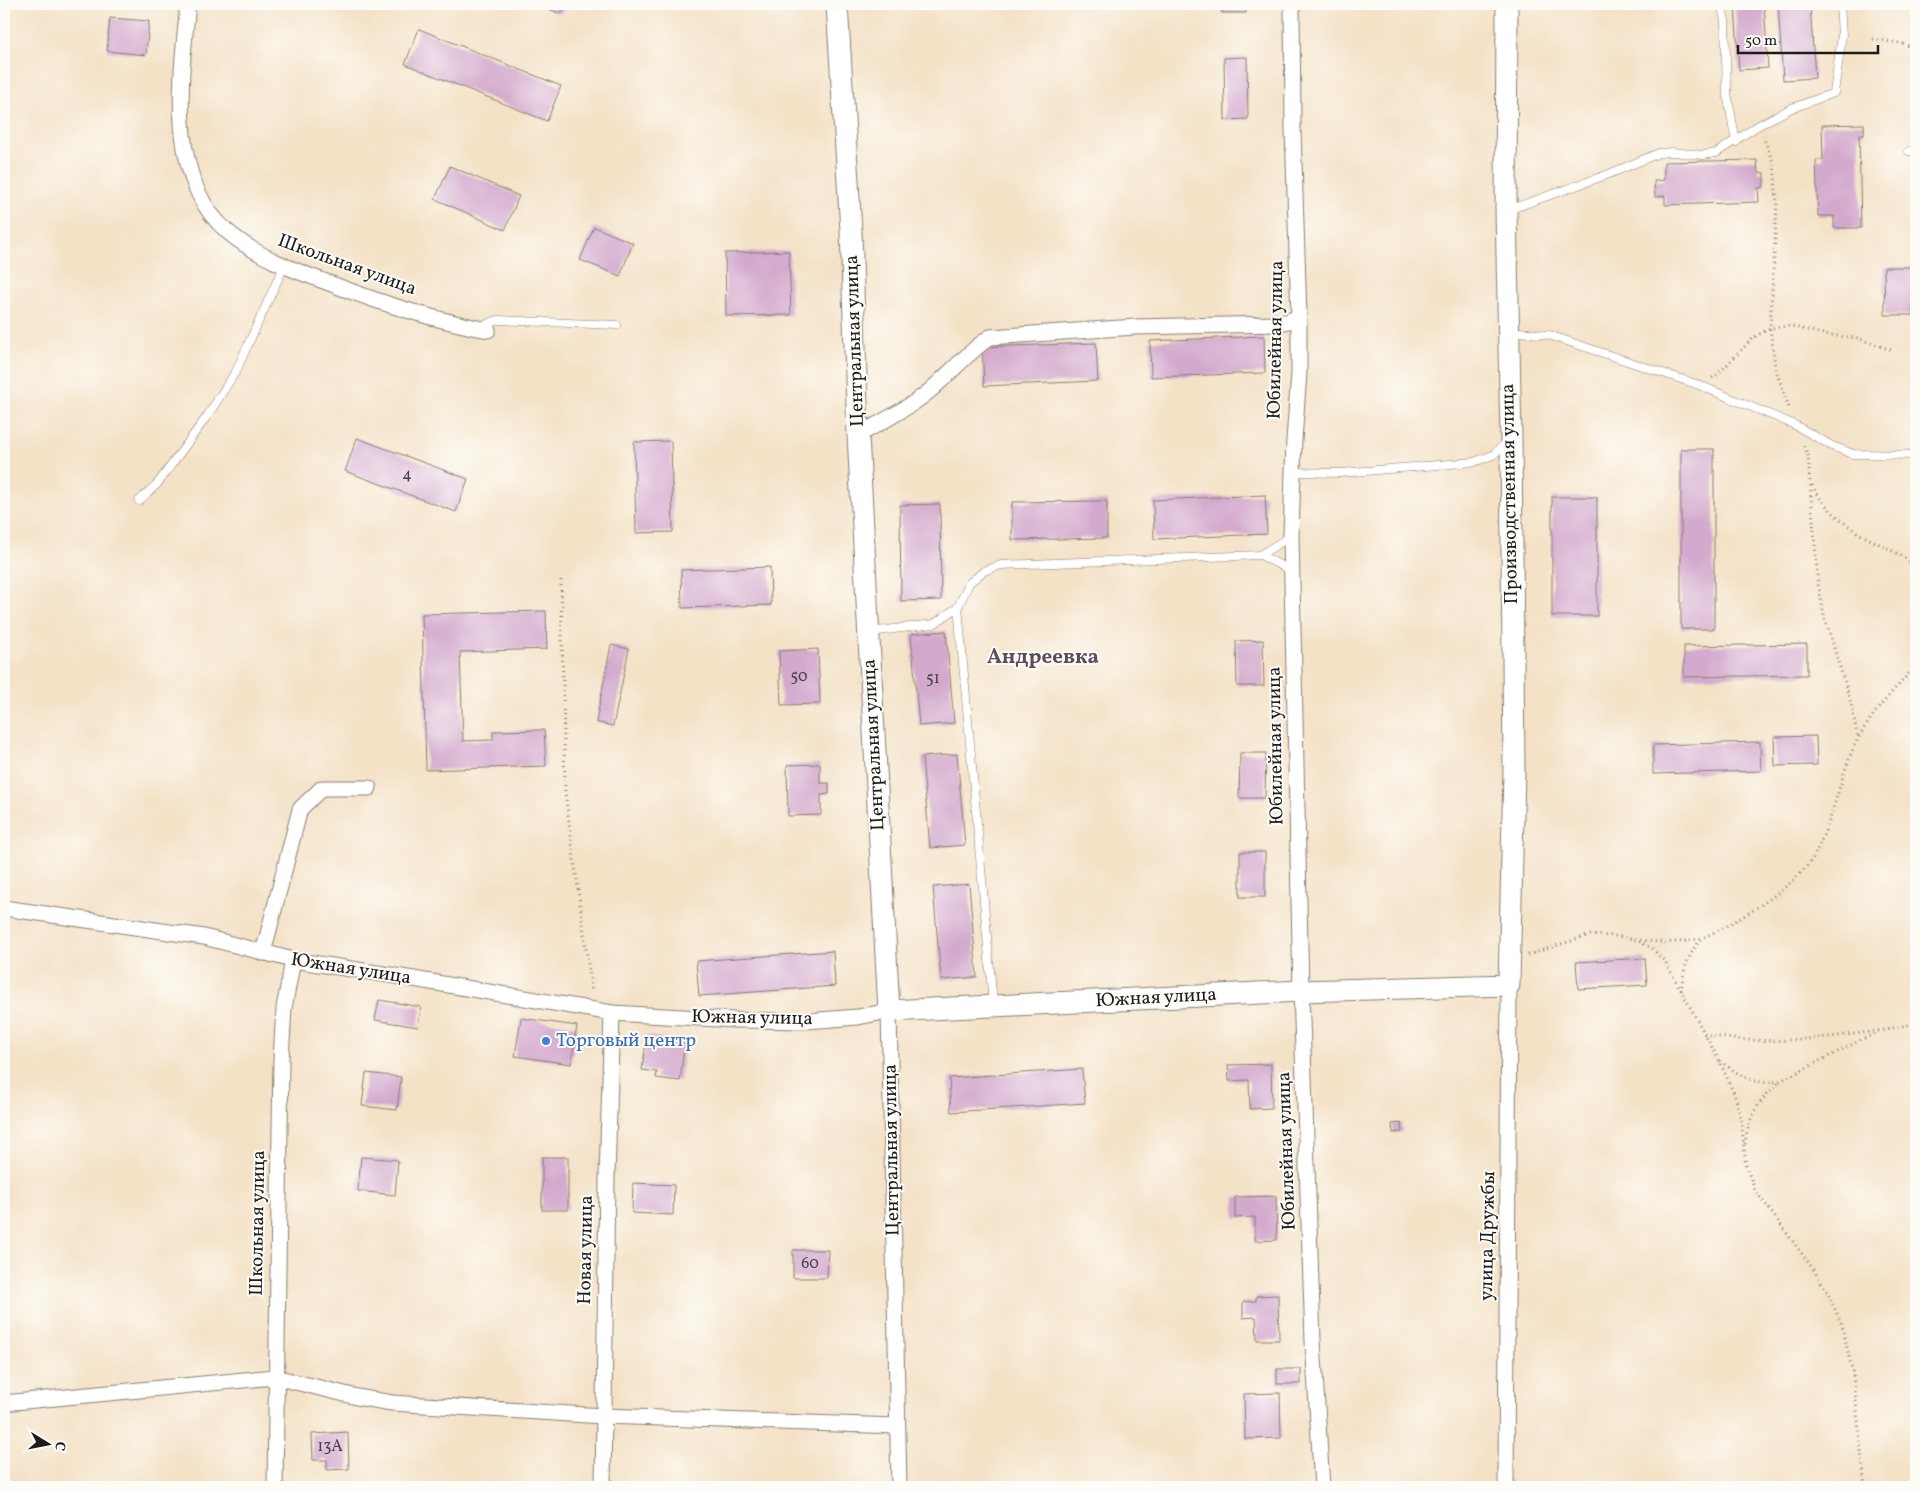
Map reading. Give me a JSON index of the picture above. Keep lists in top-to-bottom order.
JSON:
{
  "streets": {
    "street": [
      "Школьная улица",
      "Юбилейная улица",
      "Центральная улица",
      "Производственная улица",
      "Южная улица",
      "улица Дружбы",
      "Новая улица"
    ]
  },
  "crossings": [
    ["Школьная улица", "Южная улица"],
    ["Юбилейная улица", "Южная улица"],
    ["Центральная улица", "Южная улица"],
    ["Производственная улица", "Южная улица"],
    ["Производственная улица", "улица Дружбы"],
    ["Южная улица", "улица Дружбы"],
    ["Южная улица", "Новая улица"]
  ],
  "districts": ["Андреевка"],
  "places": ["Торговый центр"],
  "house_numbers": [
    "4",
    "50",
    "51",
    "60",
    "13А"
  ],
  "scale_bar": "50 m",
  "north": "right"
}
